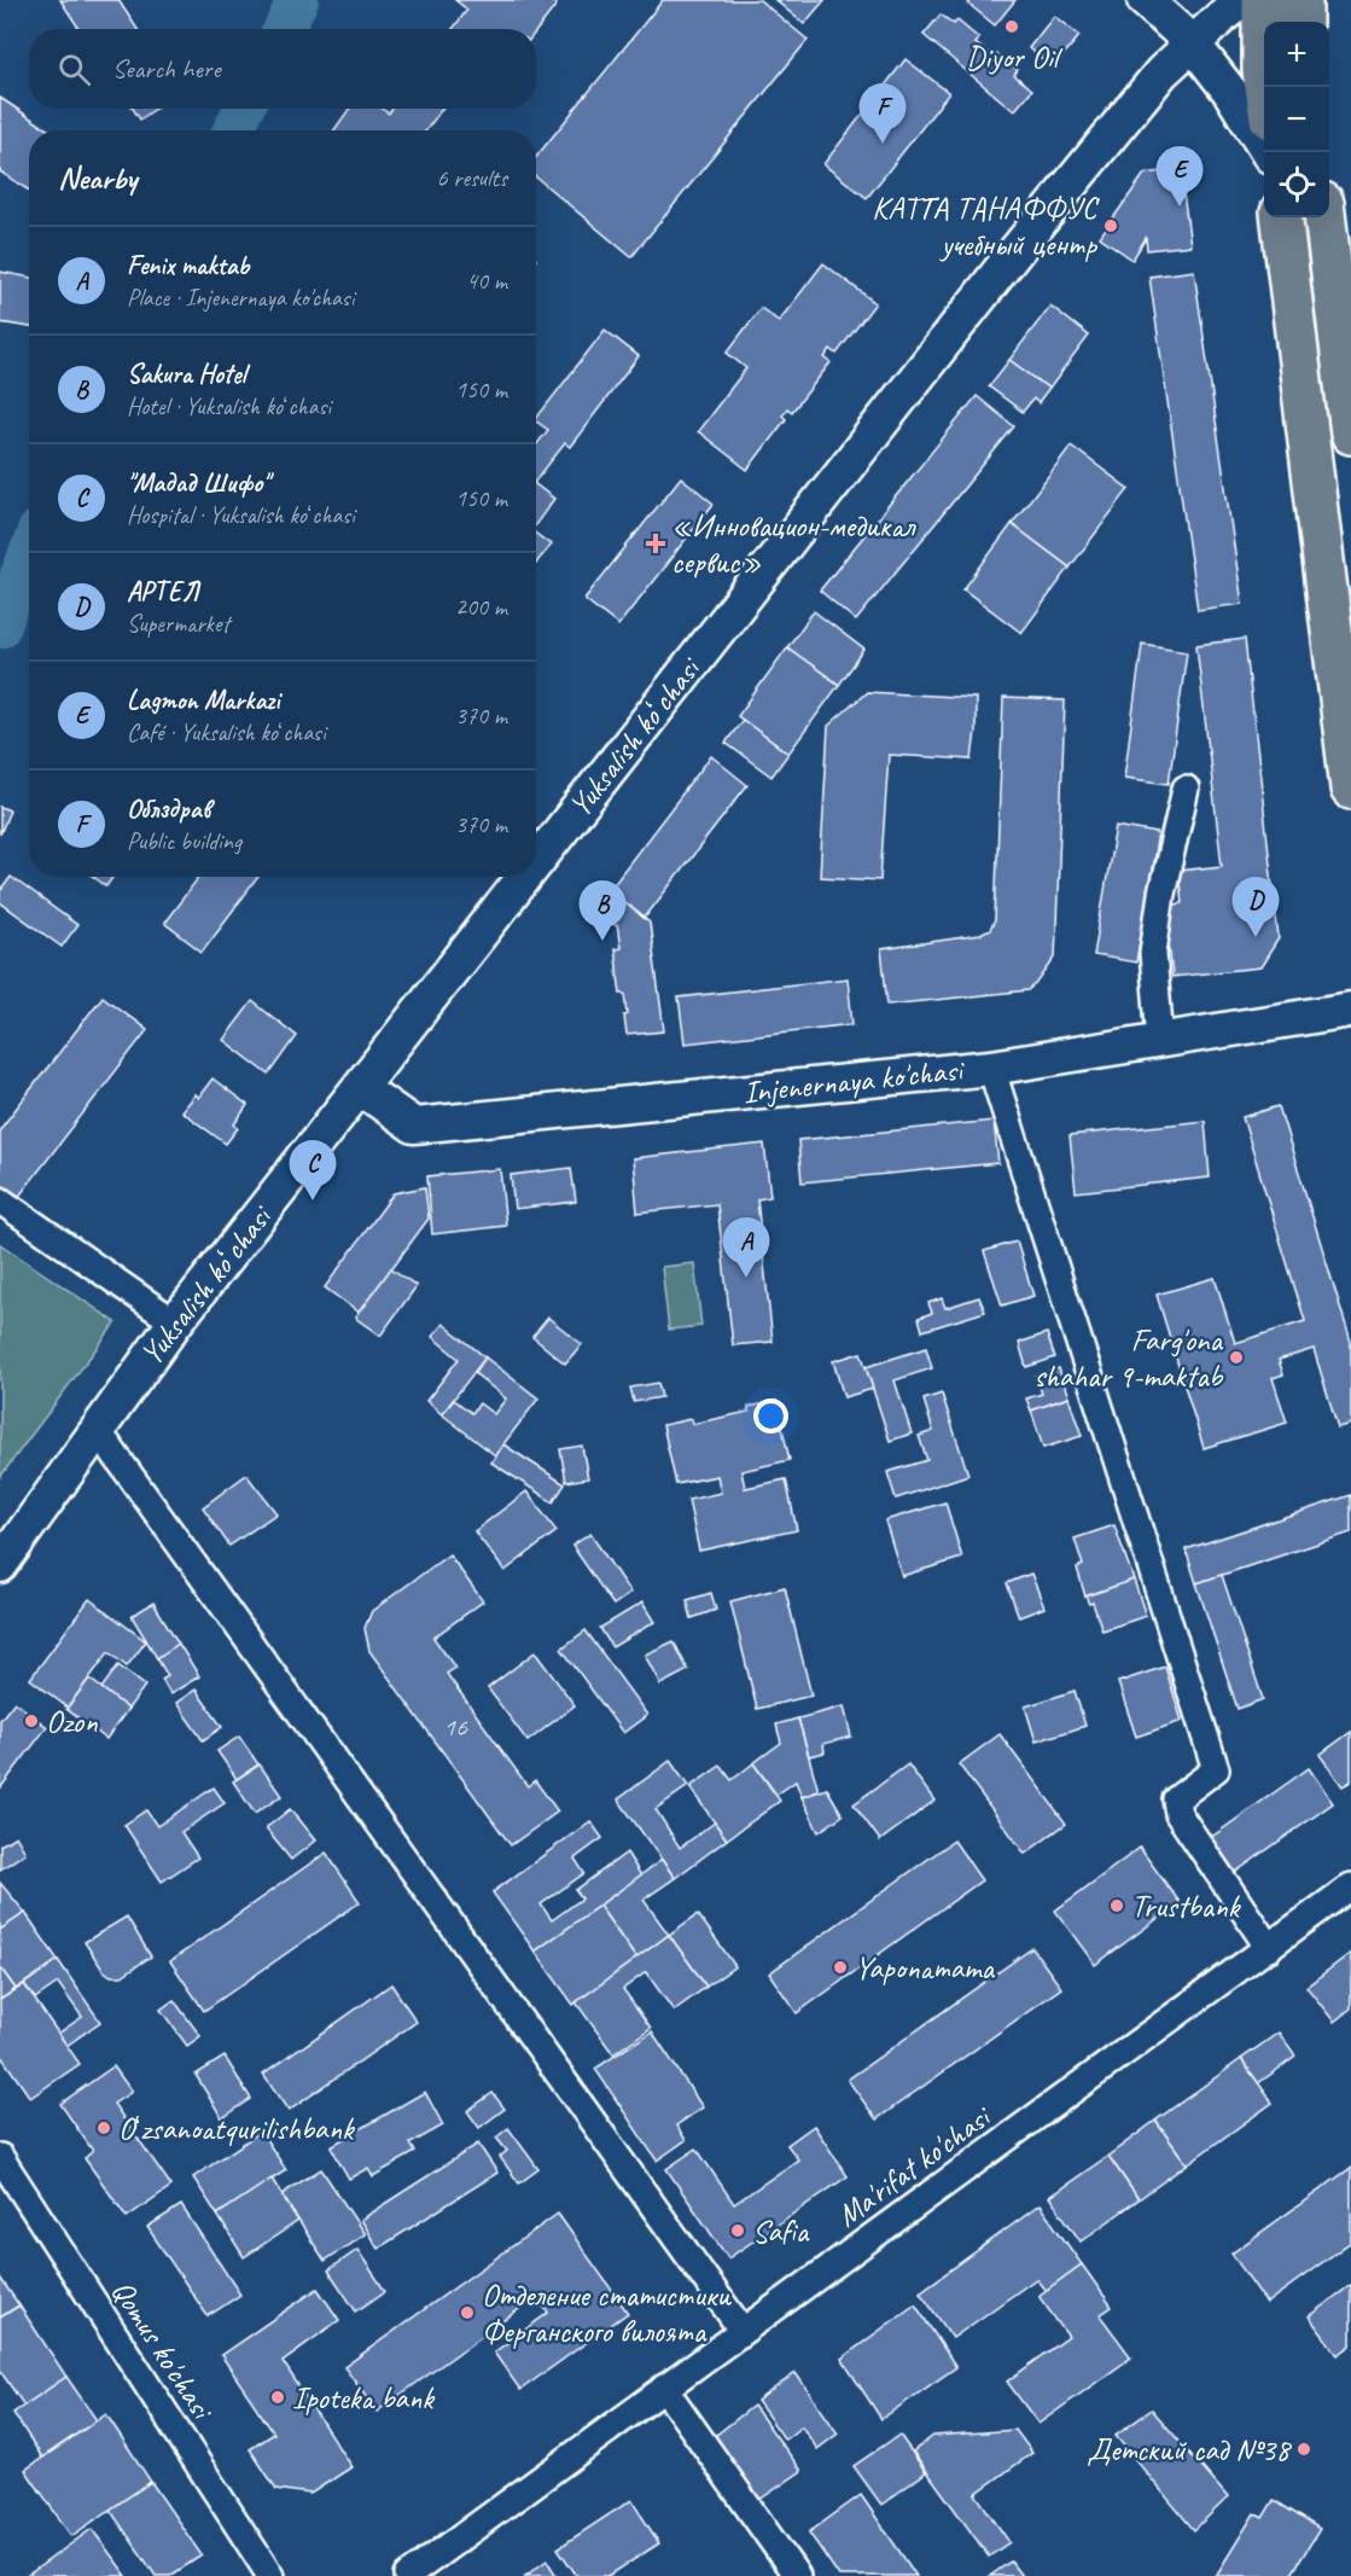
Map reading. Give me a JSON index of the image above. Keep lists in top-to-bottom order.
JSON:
{
  "streets": {
    "main road": ["Yuksalish koʻchasi", "Injenernaya ko'chasi"],
    "street": ["Ma'rifat ko'chasi", "Qomus ko'chasi"]
  },
  "crossings": [
    ["Yuksalish koʻchasi", "Injenernaya ko'chasi"]
  ],
  "places": {
    "other": [
      "Diyor Oil",
      "КАТТА ТАНАФФУС учебный центр",
      "Farg'ona shahar 9-maktab",
      "Ozon",
      "Trustbank",
      "Yaponamama",
      "Oʻzsanoatqurilishbank",
      "Safia",
      "Отделение статистики Ферганского вилоята",
      "Ipoteka bank",
      "Детский сад №38"
    ],
    "health": ["«Инновацион-медикал сервис»"]
  },
  "house_numbers": ["16"],
  "page": {
    "map_buttons": ["+", "−"],
    "search": "Search here",
    "pins": [
      "F",
      "E",
      "D",
      "B",
      "C",
      "A"
    ],
    "heading": ["Nearby", "6 results"],
    "list": [
      {
        "mark": "A",
        "name": "Fenix maktab",
        "note": "Place · Injenernaya ko'chasi",
        "value": "40 m"
      },
      {
        "mark": "B",
        "name": "Sakura Hotel",
        "note": "Hotel · Yuksalish koʻchasi",
        "value": "150 m"
      },
      {
        "mark": "C",
        "name": "\"Мадад Шифо\"",
        "note": "Hospital · Yuksalish koʻchasi",
        "value": "150 m"
      },
      {
        "mark": "D",
        "name": "АРТЕЛ",
        "note": "Supermarket",
        "value": "200 m"
      },
      {
        "mark": "E",
        "name": "Lagmon Markazi",
        "note": "Café · Yuksalish koʻchasi",
        "value": "370 m"
      },
      {
        "mark": "F",
        "name": "Облздрав",
        "note": "Public building",
        "value": "370 m"
      }
    ]
  }
}
